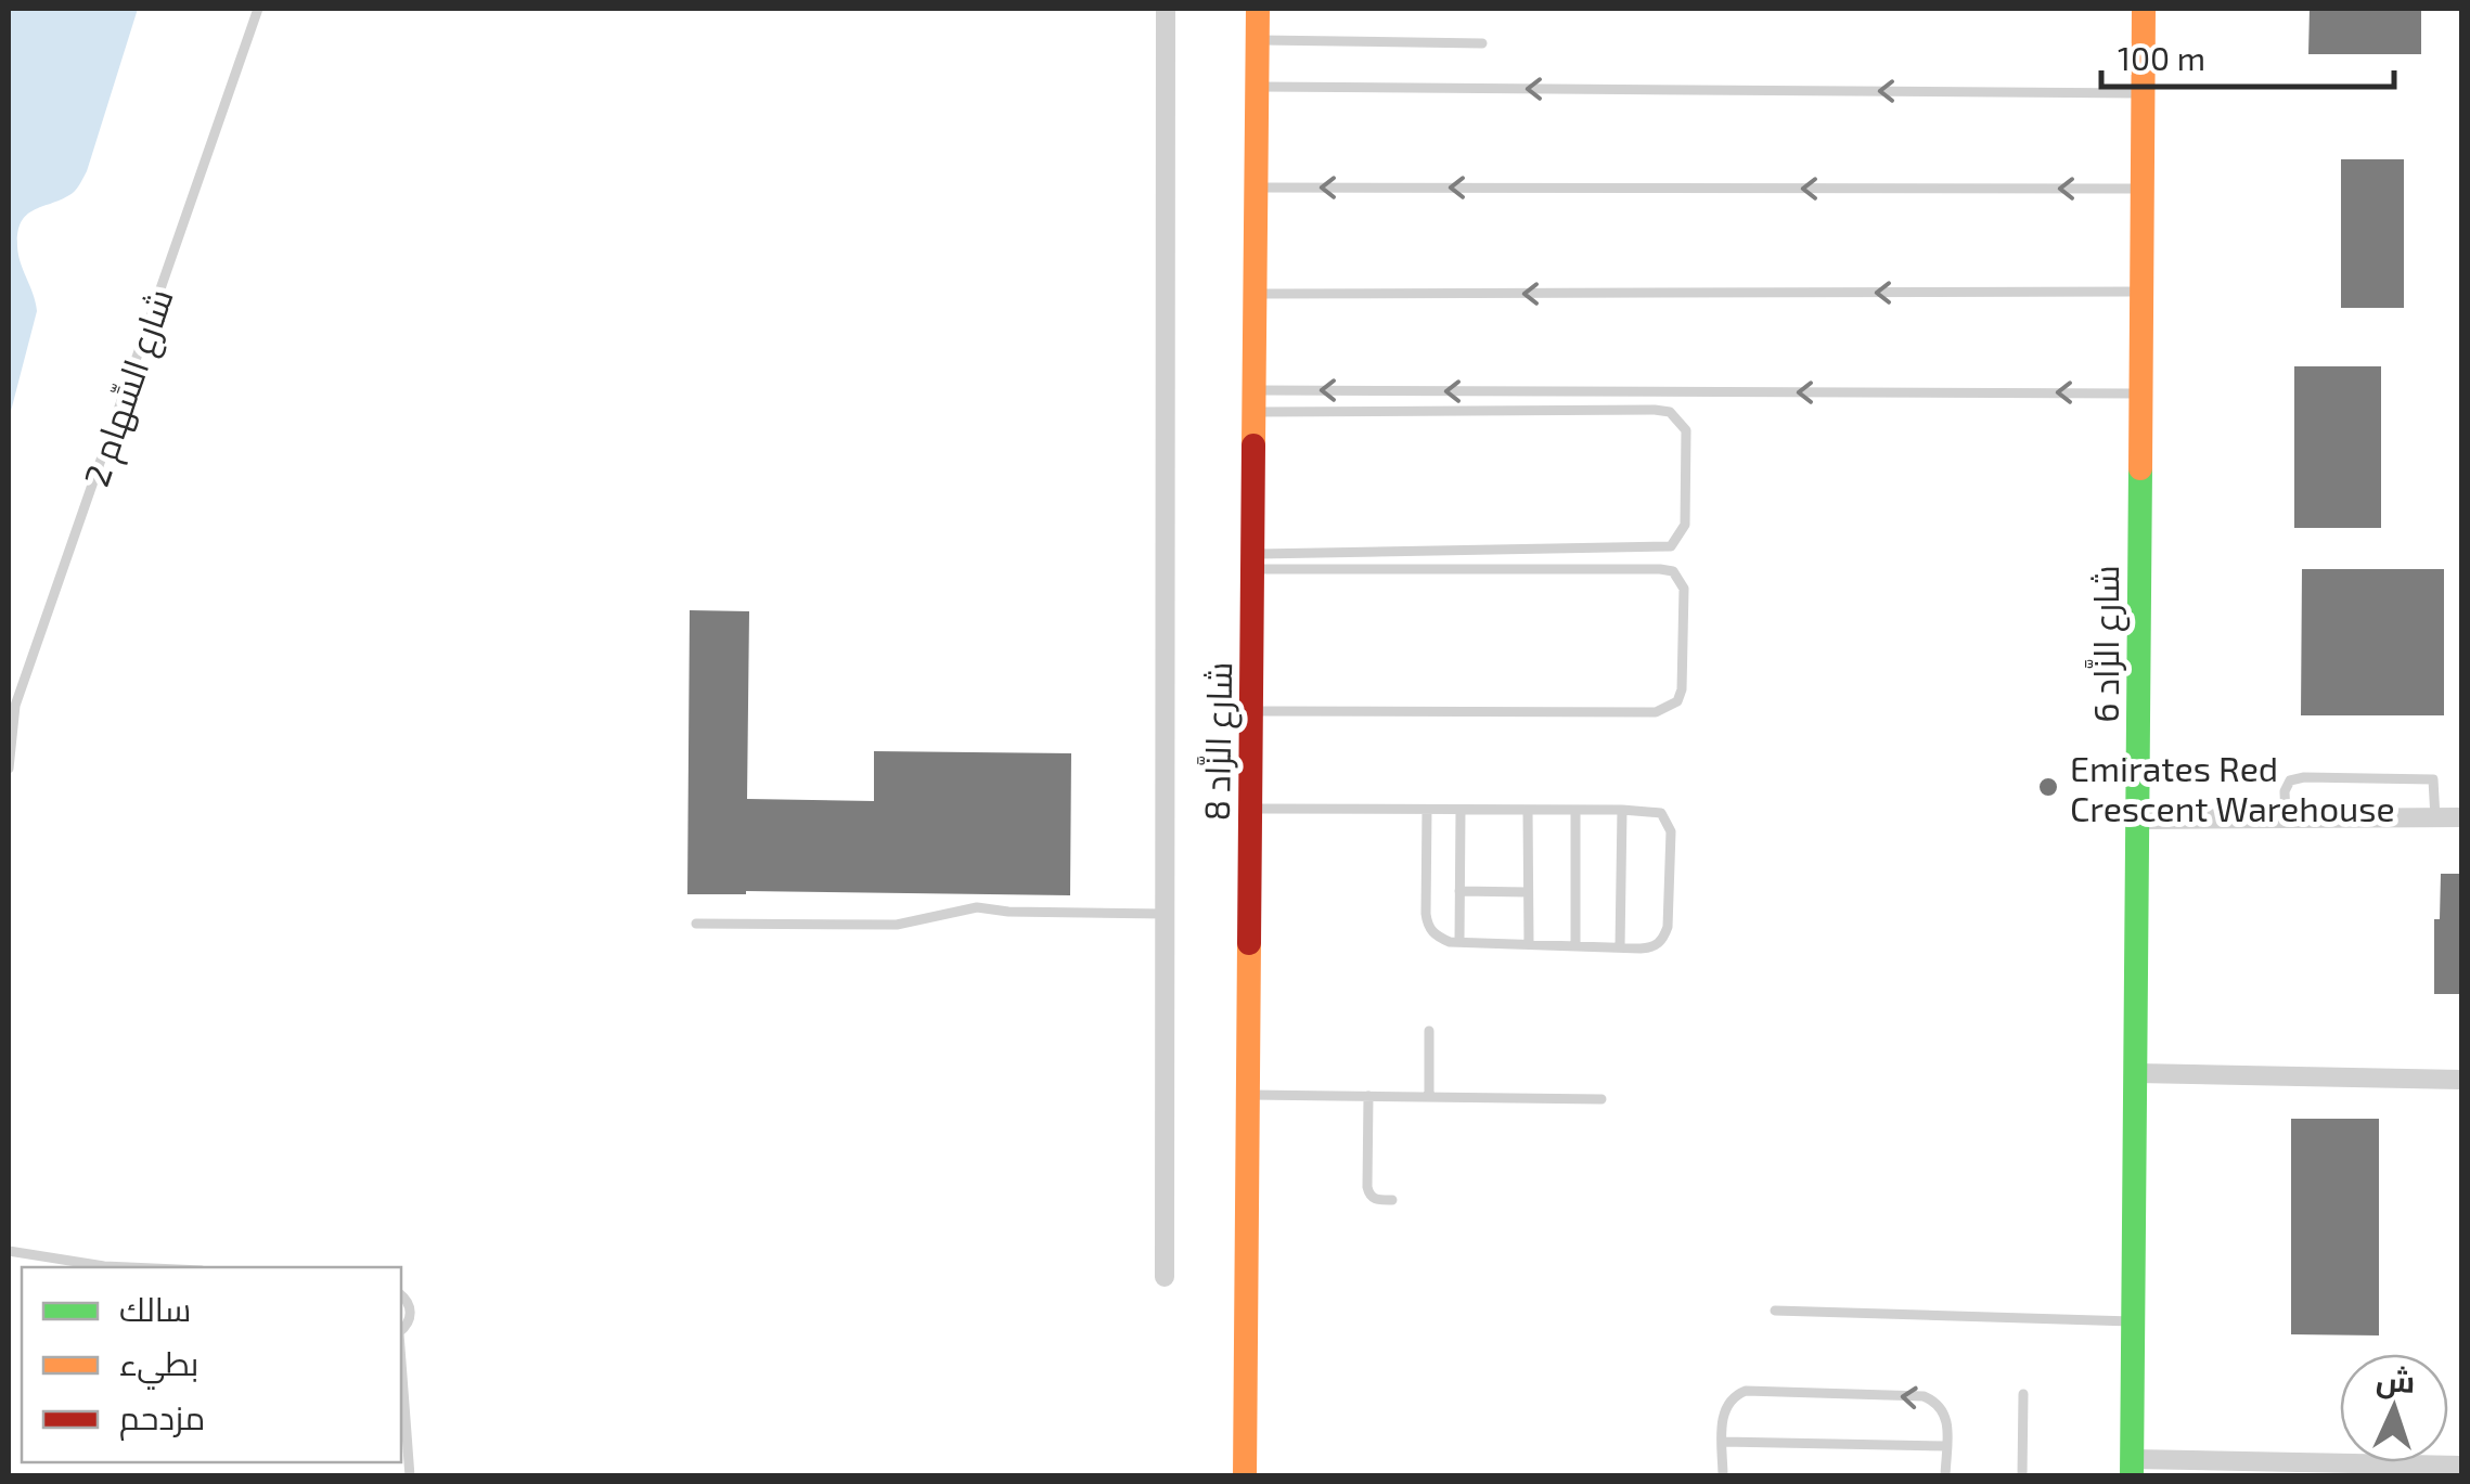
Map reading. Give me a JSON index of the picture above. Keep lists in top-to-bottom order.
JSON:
{
  "streets": {
    "street": ["شارع الزَّاد 6", "شارع الزَّاد 8"],
    "lane": ["شارع السِّهام 2"]
  },
  "places": ["Emirates Red Crescent Warehouse"],
  "legend": ["سالك", "بطيء", "مزدحم"],
  "scale_bar": "100 m",
  "north": "top"
}
